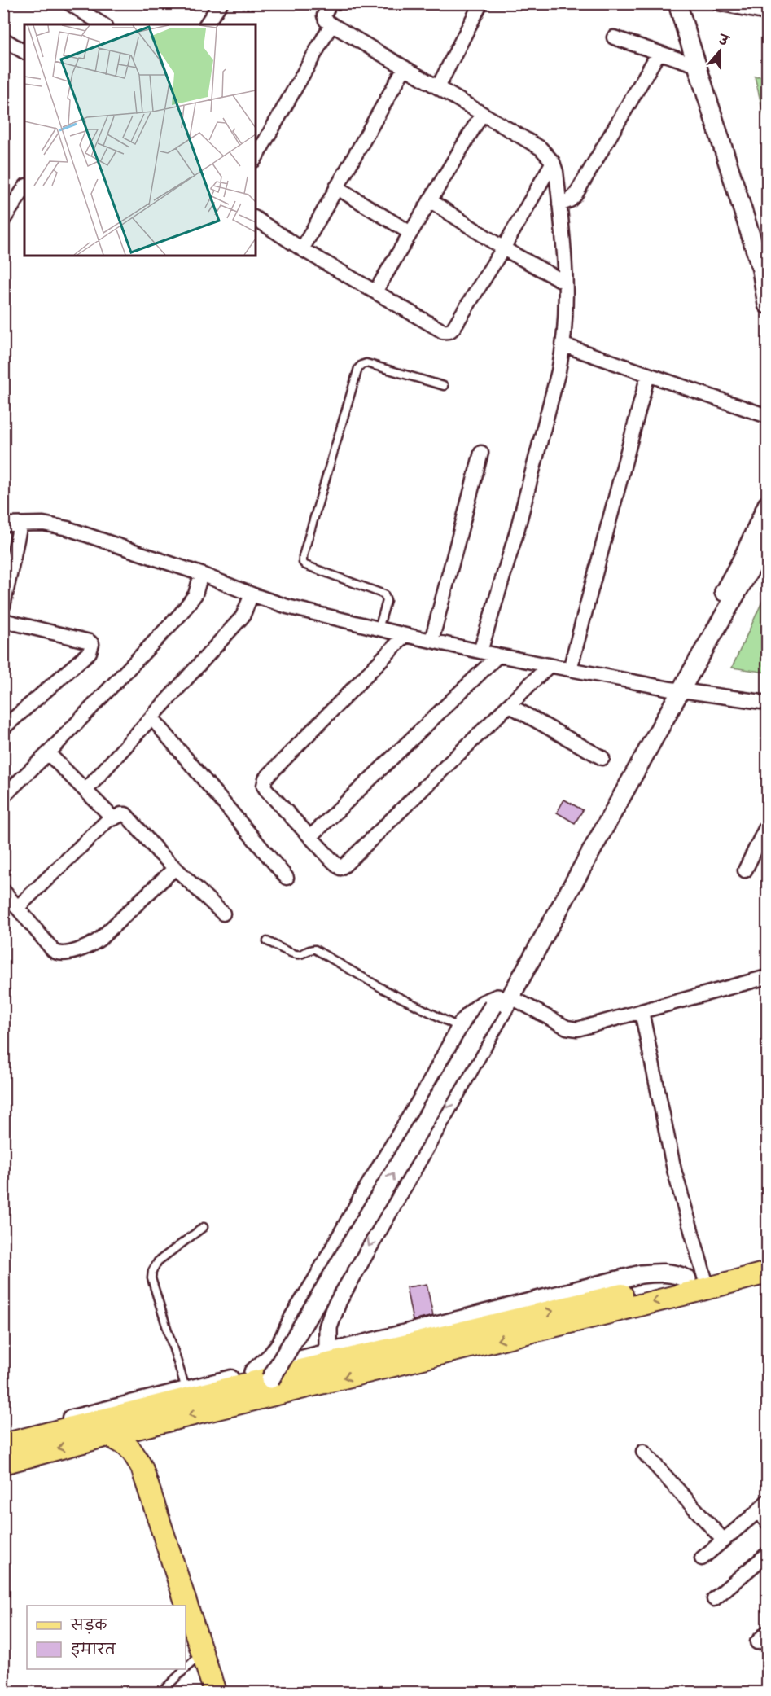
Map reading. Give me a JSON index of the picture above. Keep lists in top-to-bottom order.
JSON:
{
  "legend": ["सड़क", "इमारत"],
  "north": "top"
}
